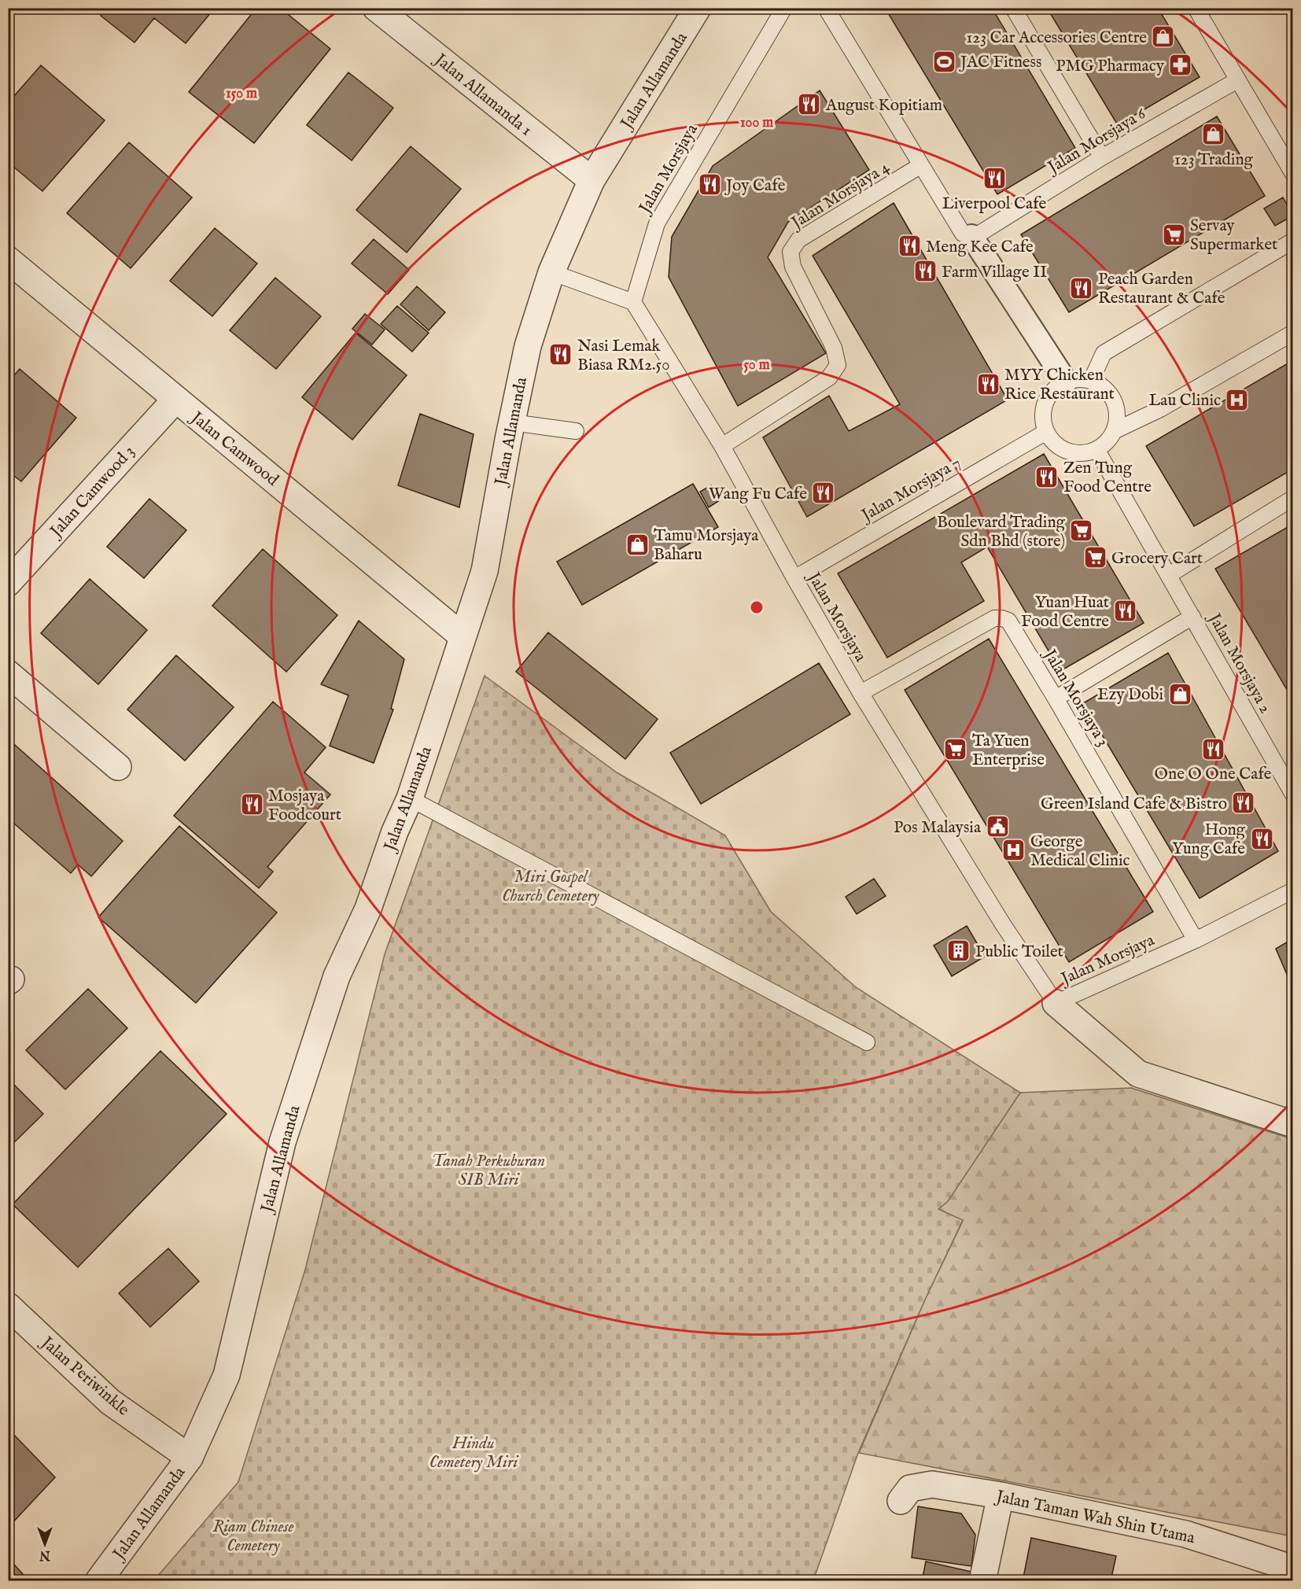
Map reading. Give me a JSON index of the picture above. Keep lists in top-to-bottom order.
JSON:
{
  "streets": {
    "street": [
      "Jalan Allamanda",
      "Jalan Allamanda 1",
      "Jalan Camwood",
      "Jalan Camwood 3",
      "Jalan Periwinkle",
      "Jalan Taman Wah Shin Utama"
    ],
    "lane": [
      "Jalan Morsjaya 6",
      "Jalan Morsjaya",
      "Jalan Morsjaya 4",
      "Jalan Morsjaya 7",
      "Jalan Morsjaya 2",
      "Jalan Morsjaya 3"
    ]
  },
  "crossings": [
    ["Jalan Allamanda", "Jalan Allamanda 1"],
    ["Jalan Allamanda", "Jalan Camwood"],
    ["Jalan Allamanda", "Jalan Periwinkle"],
    ["Jalan Morsjaya", "Jalan Morsjaya 4"],
    ["Jalan Morsjaya", "Jalan Morsjaya 7"],
    ["Jalan Morsjaya", "Jalan Morsjaya 3"],
    ["Jalan Camwood", "Jalan Camwood 3"],
    ["Jalan Morsjaya 7", "Jalan Morsjaya 2"]
  ],
  "parks": [
    "Miri Gospel Church Cemetery",
    "Tanah Perkuburan SIB Miri",
    "Hindu Cemetery Miri",
    "Riam Chinese Cemetery"
  ],
  "places": {
    "shop": [
      "123 Car Accessories Centre",
      "123 Trading",
      "Tamu Morsjaya Baharu",
      "Ezy Dobi"
    ],
    "sports": ["JAC Fitness"],
    "pharmacy": ["PMG Pharmacy"],
    "restaurant": [
      "August Kopitiam",
      "Liverpool Cafe",
      "Joy Cafe",
      "Meng Kee Cafe",
      "Farm Village II",
      "Peach Garden Restaurant & Cafe",
      "Nasi Lemak Biasa RM2.50",
      "MYY Chicken Rice Restaurant",
      "Zen Tung Food Centre",
      "Wang Fu Cafe",
      "Yuan Huat Food Centre",
      "One O One Cafe",
      "Green Island Cafe & Bistro",
      "Mosjaya Foodcourt",
      "Hong Yung Cafe"
    ],
    "supermarket": [
      "Servay Supermarket",
      "Boulevard Trading Sdn Bhd (store)",
      "Grocery Cart",
      "Ta Yuen Enterprise"
    ],
    "hospital": ["Lau Clinic", "George Medical Clinic"],
    "public building": ["Pos Malaysia"],
    "building": ["Public Toilet"]
  },
  "north": "bottom",
  "rings": ["150 m", "100 m", "50 m"]
}
